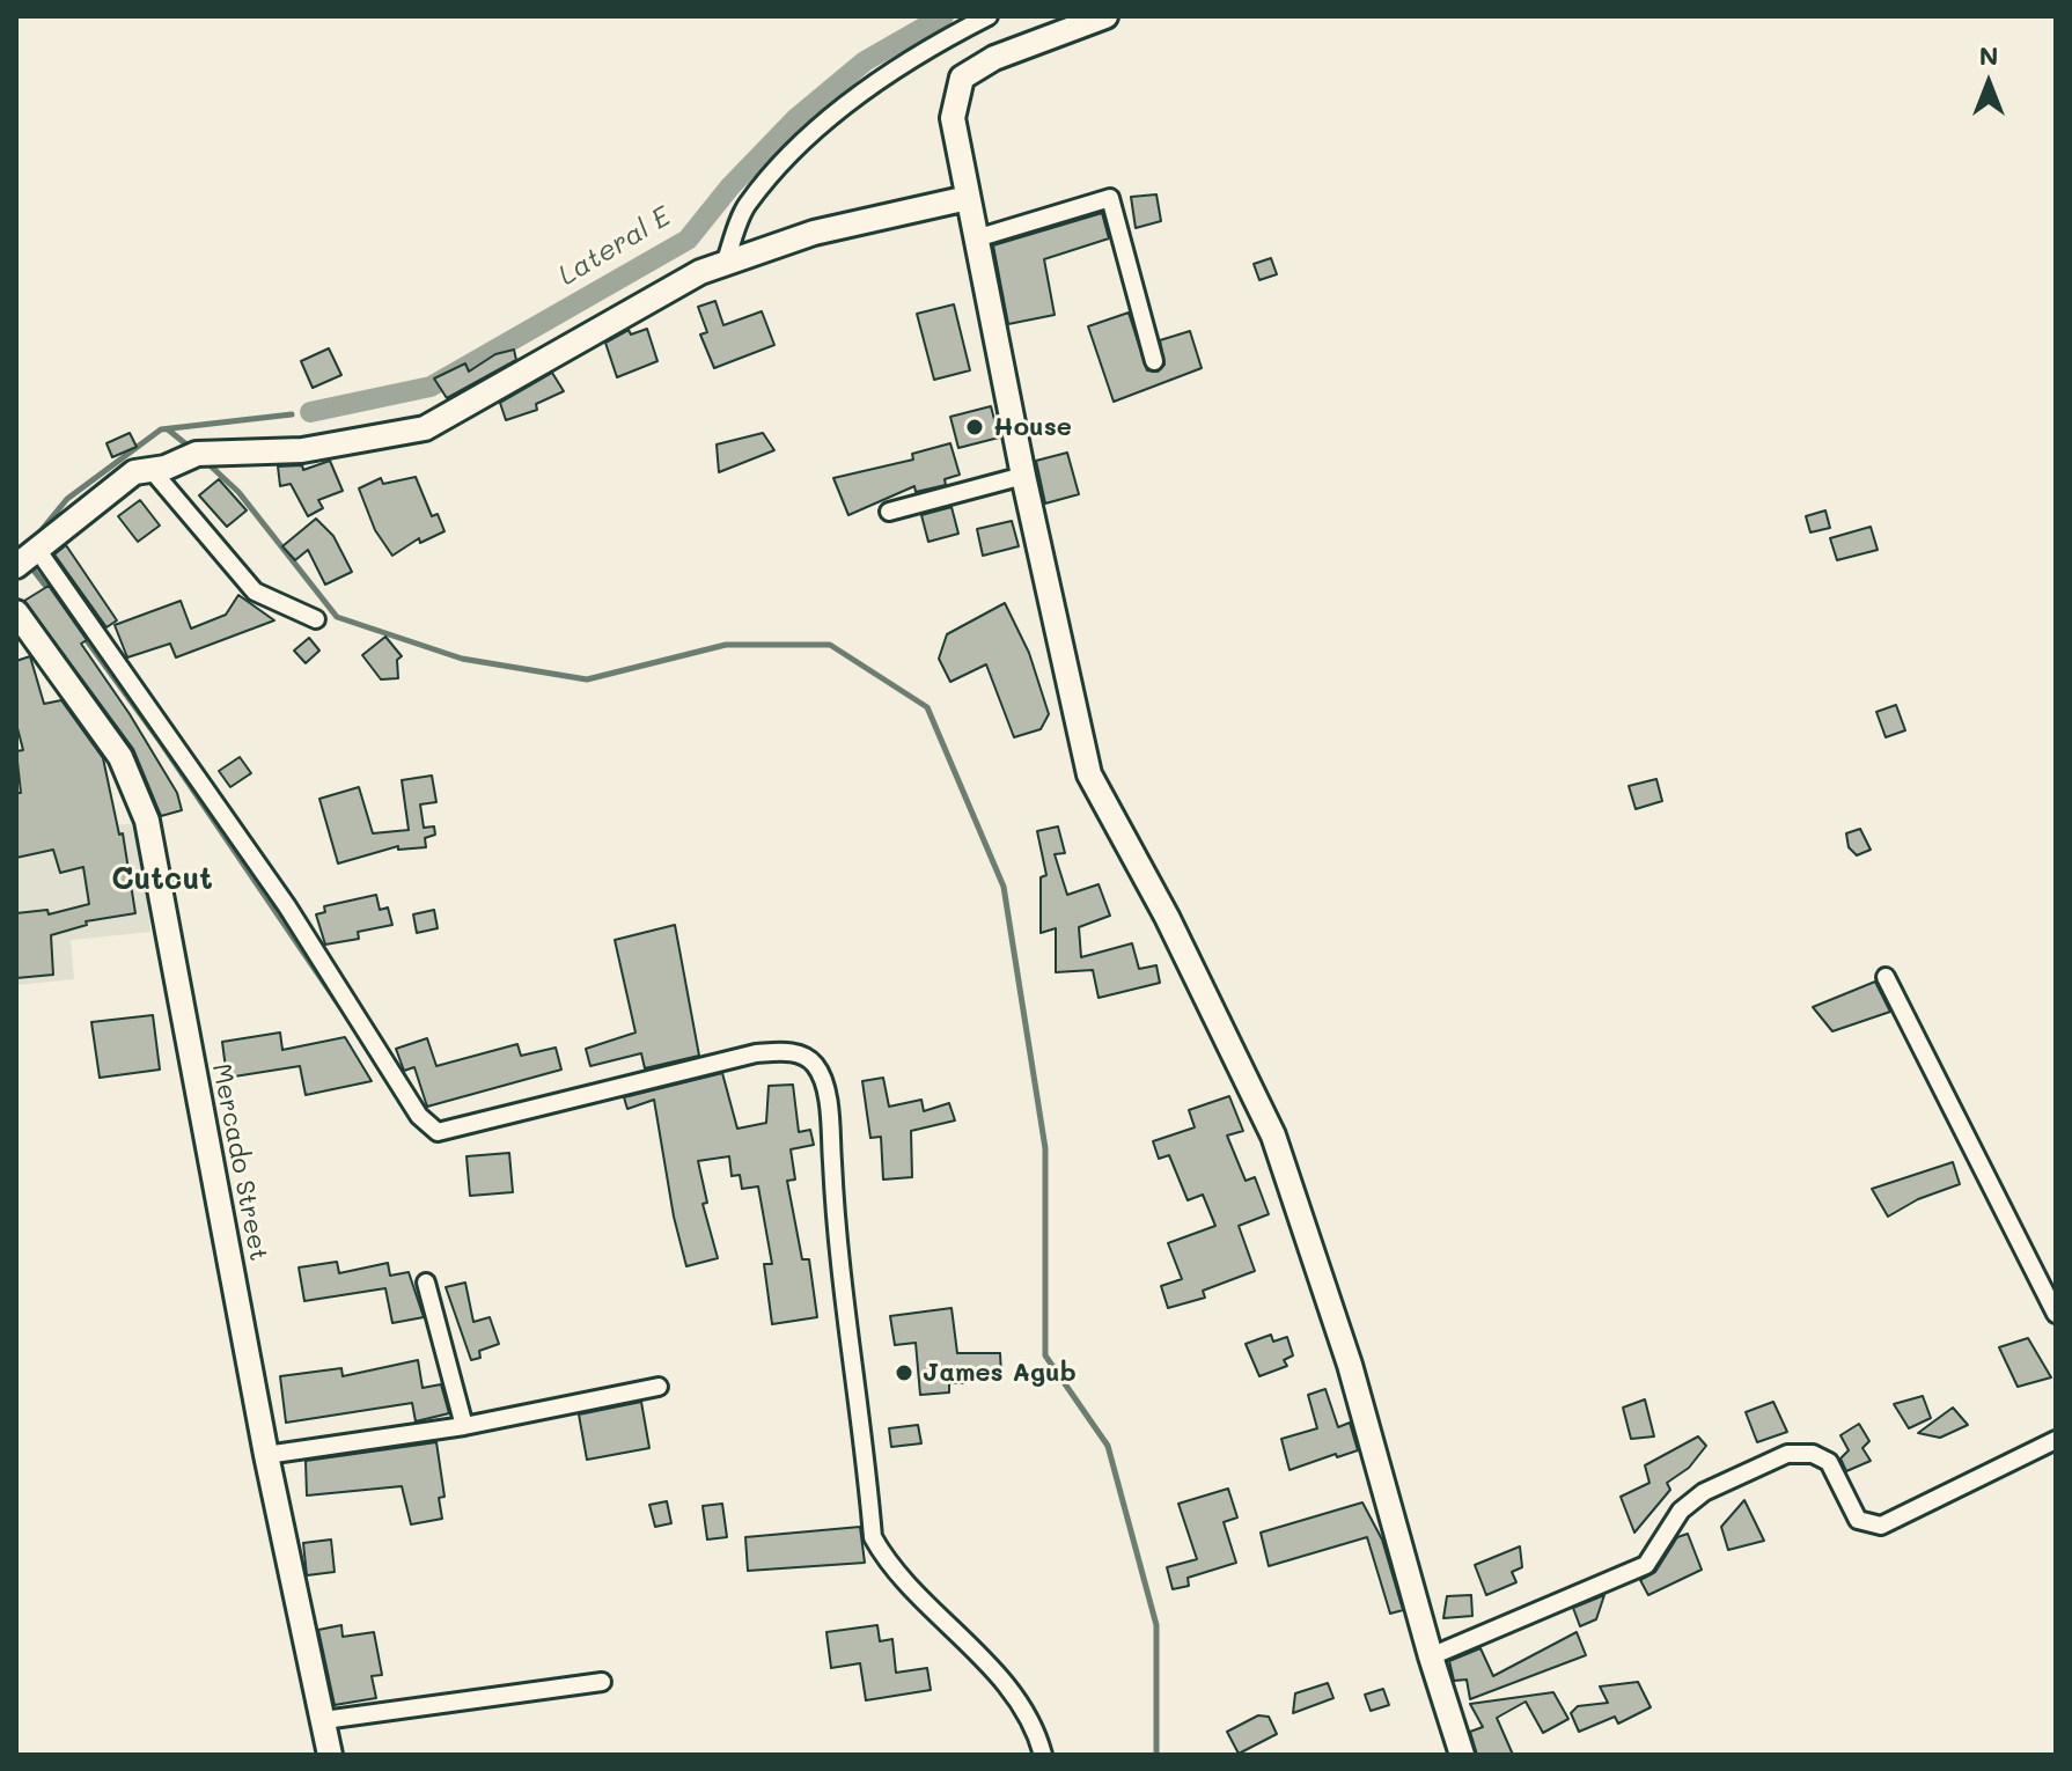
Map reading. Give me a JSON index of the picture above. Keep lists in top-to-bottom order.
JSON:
{
  "streets": {
    "street": ["Mercado Street"]
  },
  "districts": ["Cutcut"],
  "water": ["Lateral E"],
  "places": ["House", "James Agub"],
  "north": "top"
}
